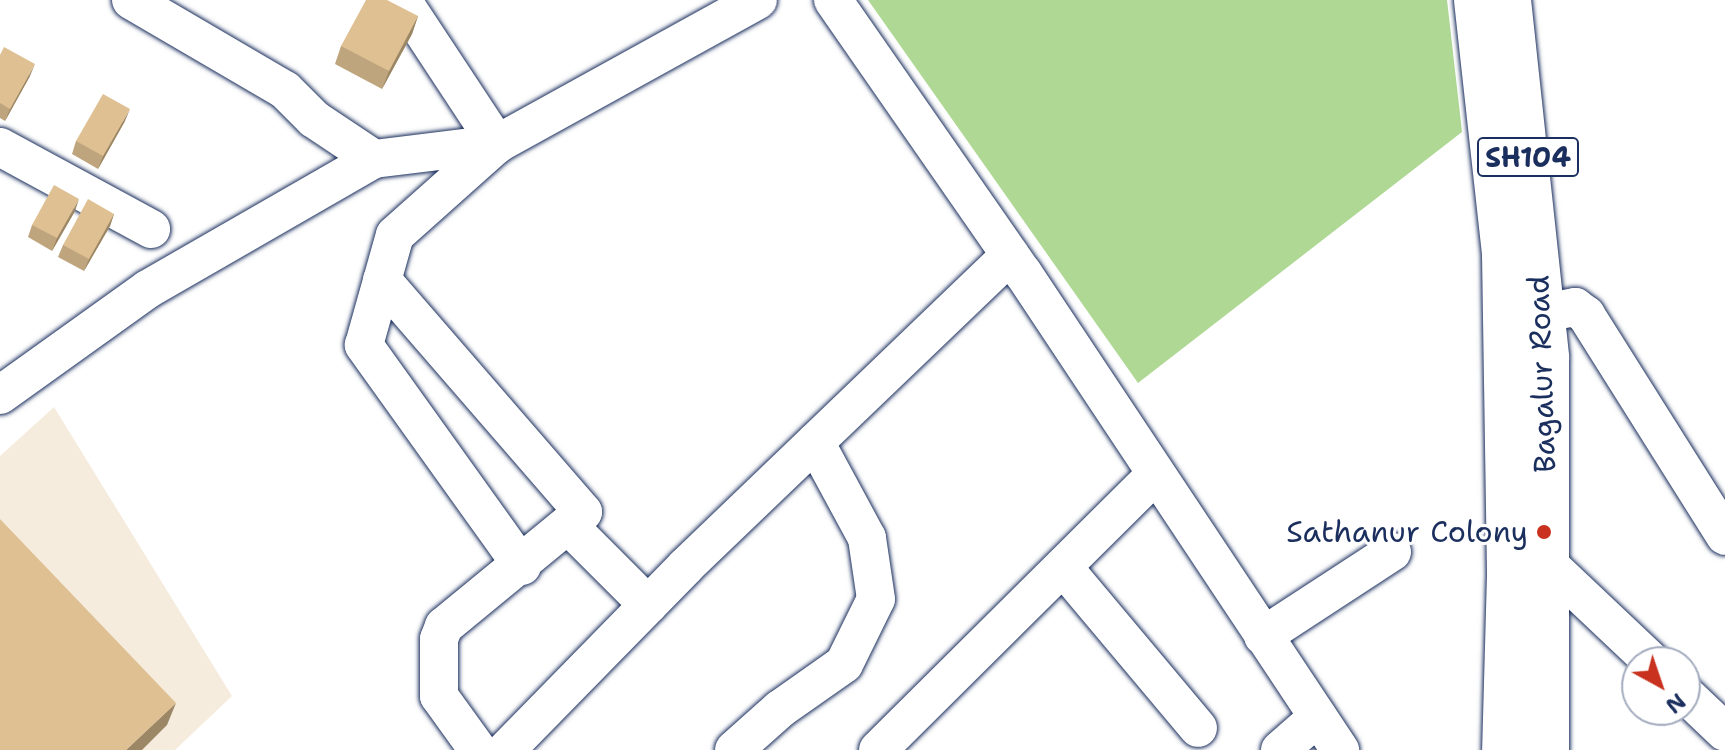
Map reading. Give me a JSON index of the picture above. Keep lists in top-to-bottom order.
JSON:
{
  "streets": {
    "main road": ["SH104", "Bagalur Road"]
  },
  "places": ["Sathanur Colony"],
  "north": "bottom right"
}
